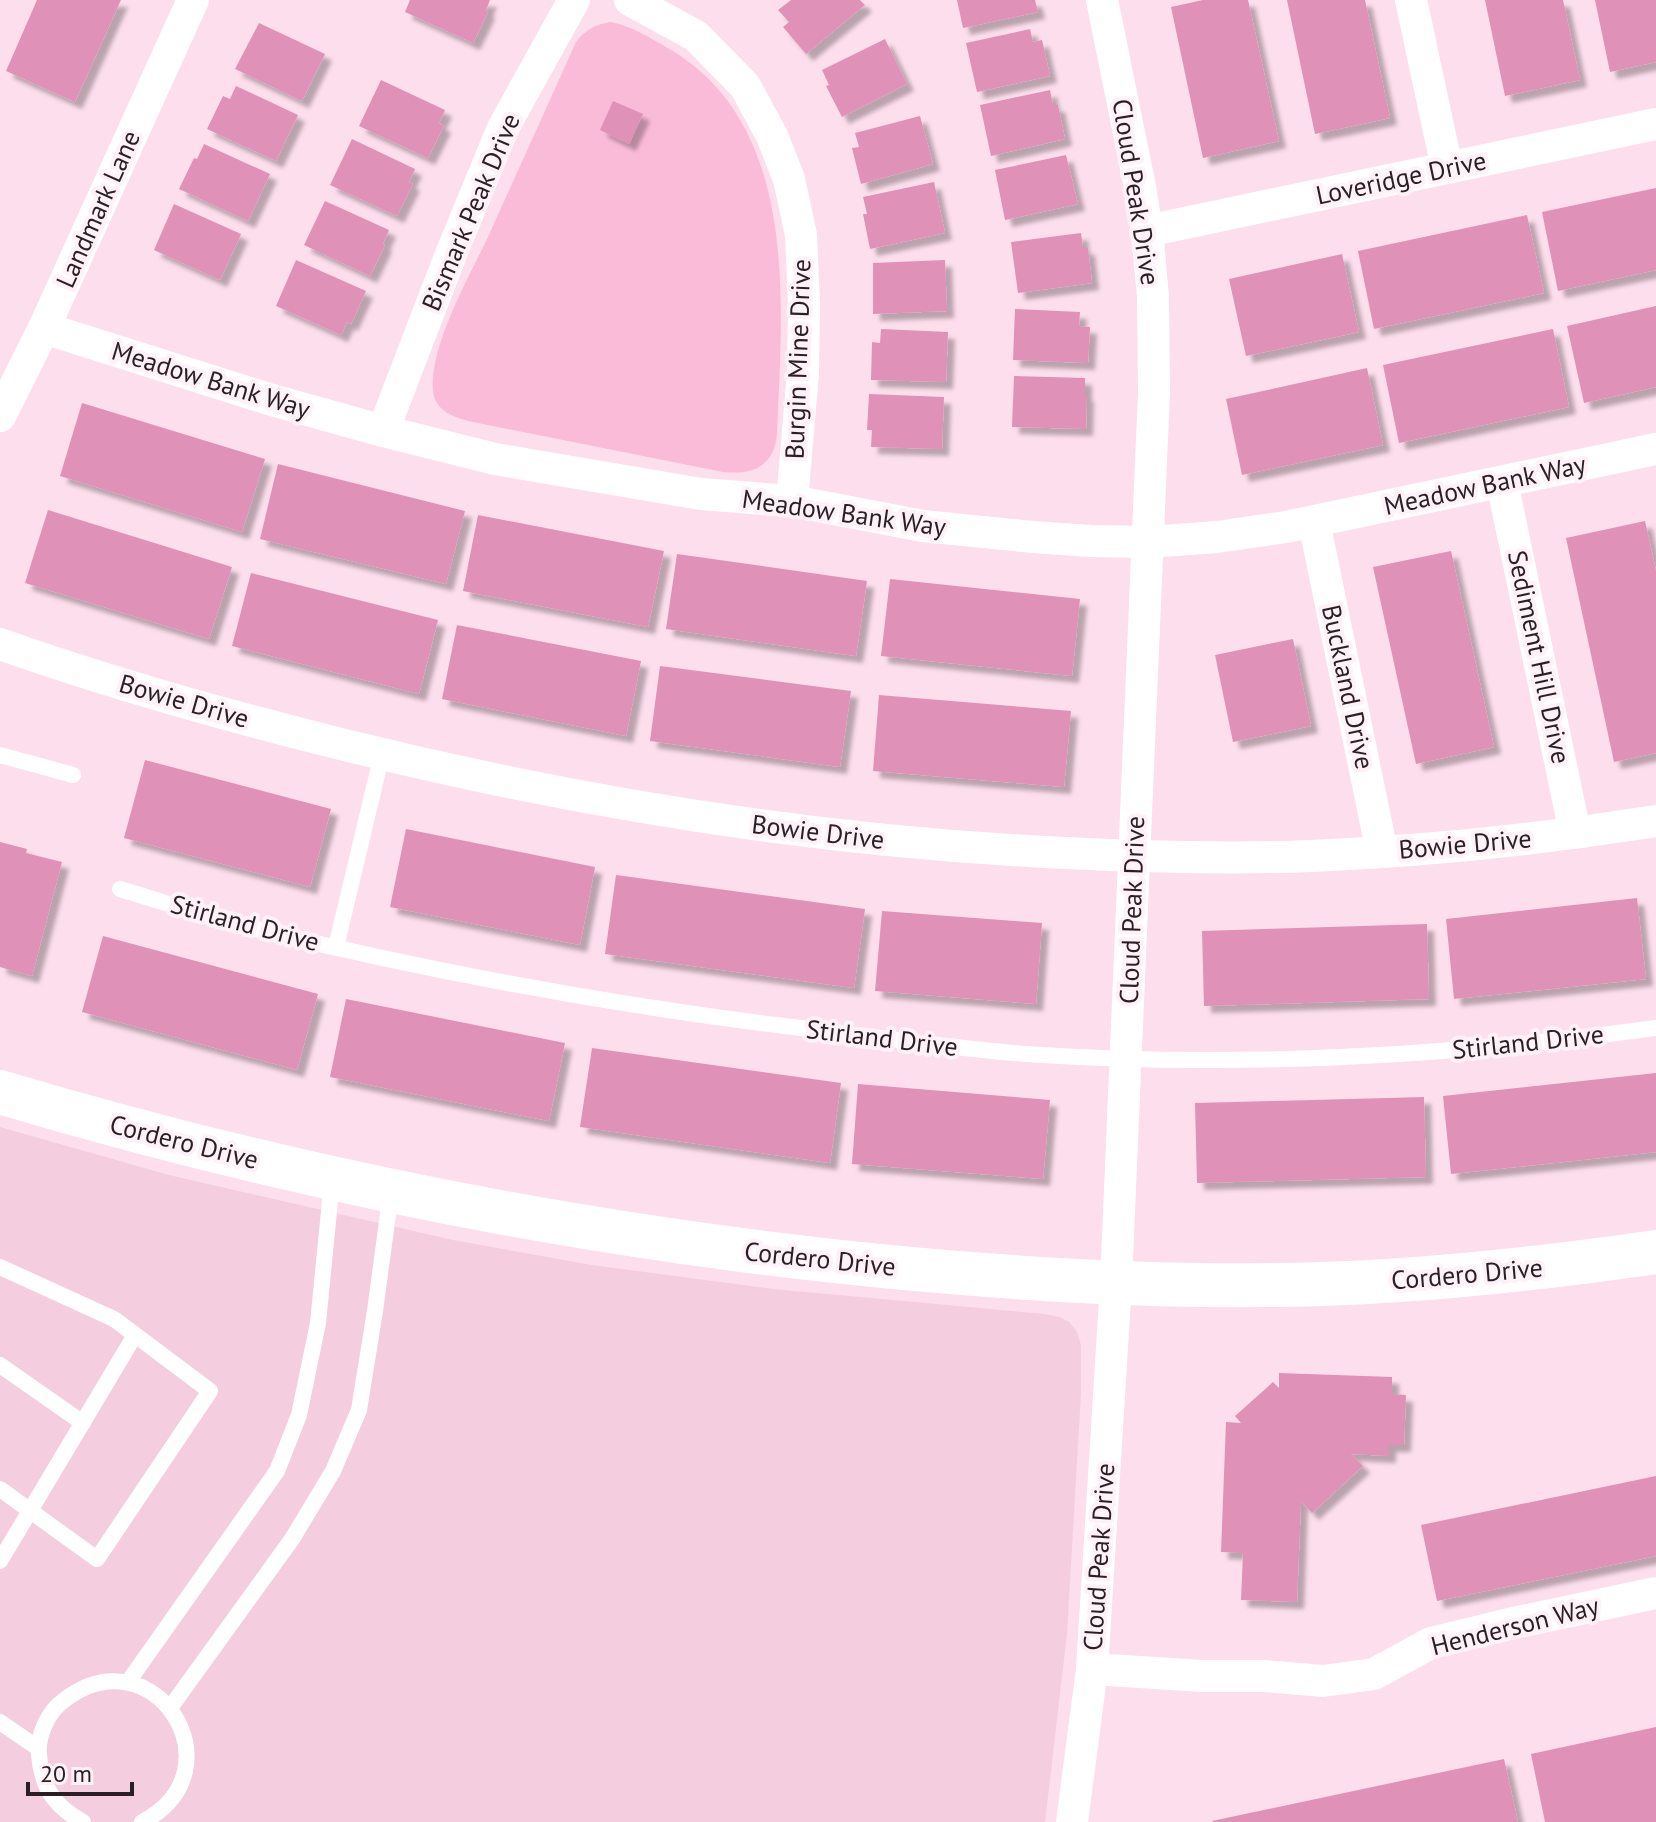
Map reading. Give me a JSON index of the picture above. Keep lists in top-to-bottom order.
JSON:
{
  "streets": {
    "street": [
      "Loveridge Drive",
      "Cloud Peak Drive",
      "Landmark Lane",
      "Bismark Peak Drive",
      "Burgin Mine Drive",
      "Meadow Bank Way",
      "Sediment Hill Drive",
      "Buckland Drive",
      "Bowie Drive",
      "Cordero Drive",
      "Henderson Way"
    ],
    "lane": ["Stirland Drive"]
  },
  "crossings": [
    ["Loveridge Drive", "Cloud Peak Drive"],
    ["Cloud Peak Drive", "Meadow Bank Way"],
    ["Cloud Peak Drive", "Bowie Drive"],
    ["Cloud Peak Drive", "Stirland Drive"],
    ["Cloud Peak Drive", "Cordero Drive"],
    ["Cloud Peak Drive", "Henderson Way"],
    ["Landmark Lane", "Meadow Bank Way"],
    ["Bismark Peak Drive", "Meadow Bank Way"],
    ["Burgin Mine Drive", "Meadow Bank Way"],
    ["Meadow Bank Way", "Sediment Hill Drive"],
    ["Meadow Bank Way", "Buckland Drive"],
    ["Sediment Hill Drive", "Bowie Drive"],
    ["Buckland Drive", "Bowie Drive"]
  ],
  "scale_bar": "20 m"
}
